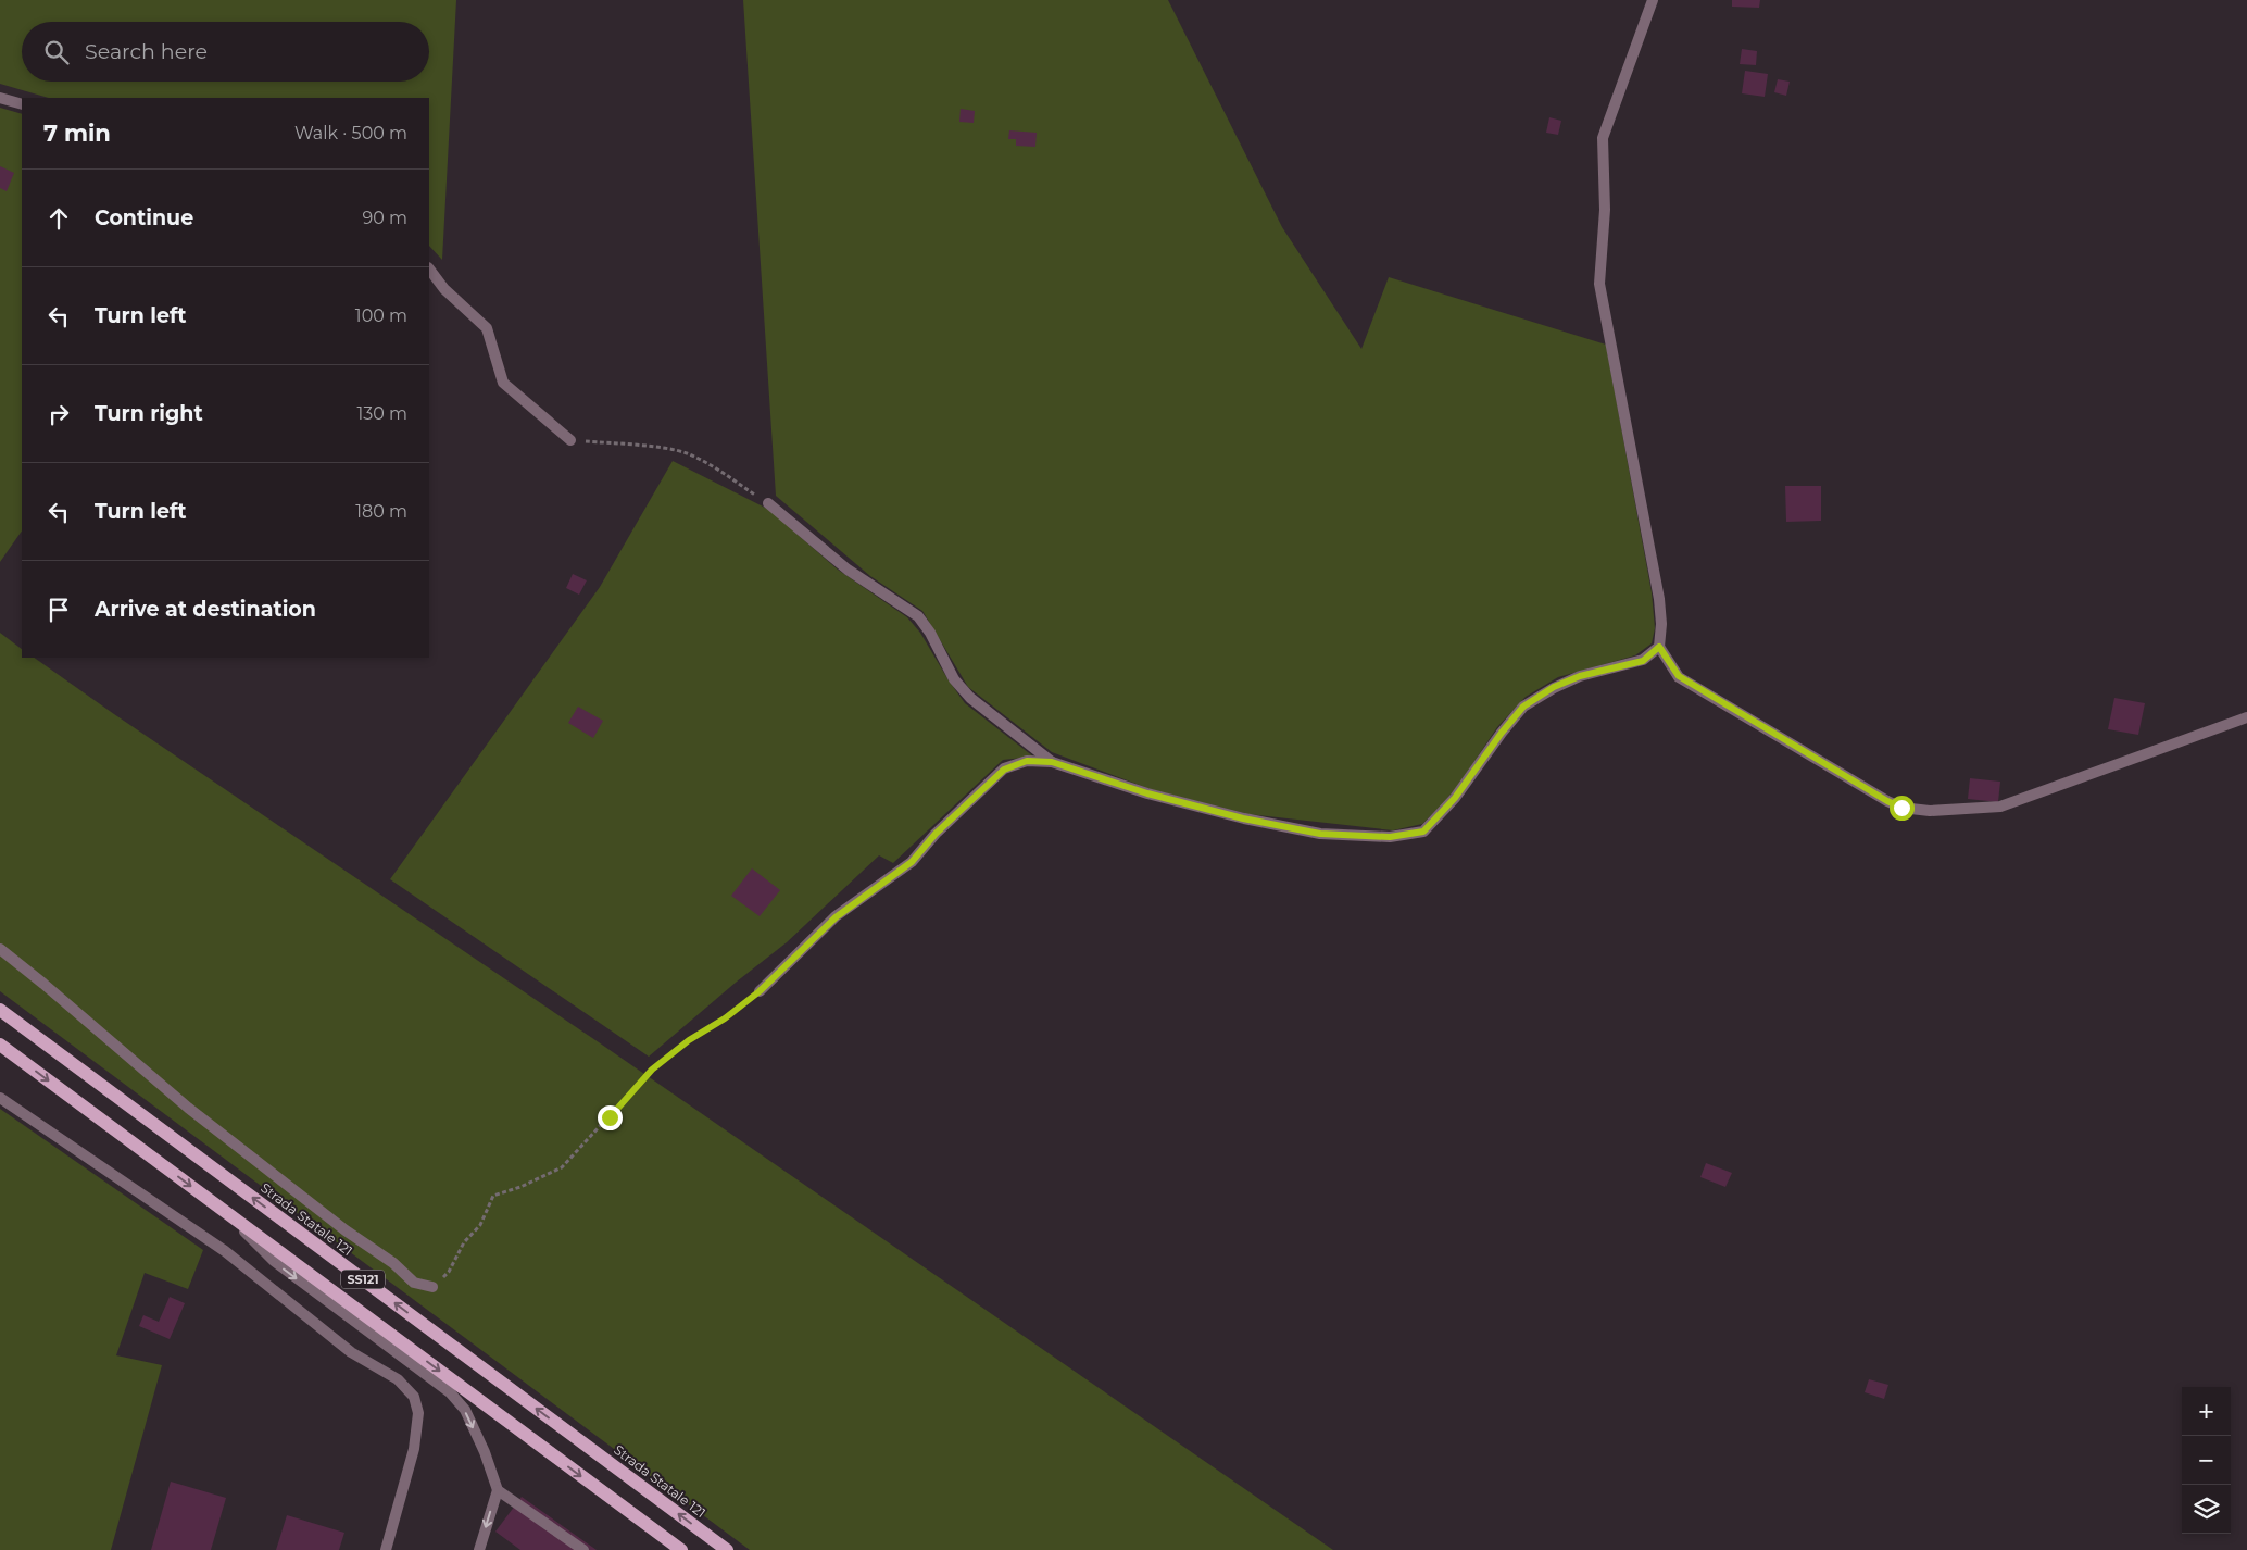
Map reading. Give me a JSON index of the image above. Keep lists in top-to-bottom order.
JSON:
{
  "streets": {
    "main road": ["Strada Statale 121", "SS121"]
  },
  "page": {
    "search": "Search here",
    "heading": ["7 min", "Walk · 500 m"],
    "list": [
      ["Continue", "90 m"],
      ["Turn left", "100 m"],
      ["Turn right", "130 m"],
      ["Turn left", "180 m"],
      "Arrive at destination"
    ],
    "map_buttons": ["+", "−"]
  }
}
